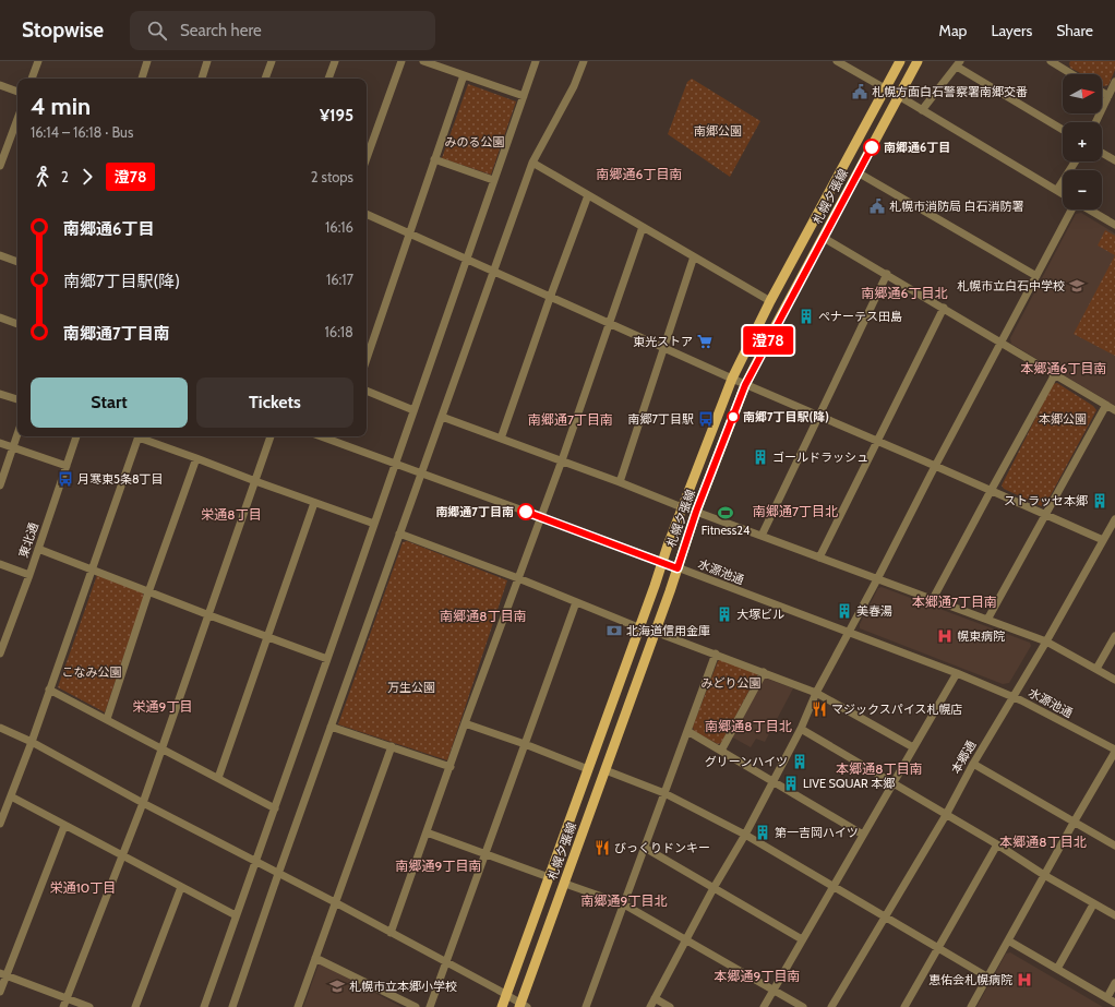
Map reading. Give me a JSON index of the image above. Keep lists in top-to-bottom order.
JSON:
{
  "streets": {
    "main road": ["札幌夕張線"],
    "street": ["東北通", "水源池通", "本郷通"]
  },
  "crossings": [
    ["札幌夕張線", "水源池通"],
    ["水源池通", "本郷通"]
  ],
  "districts": [
    "南郷通6丁目南",
    "南郷通6丁目北",
    "本郷通6丁目南",
    "南郷通7丁目南",
    "南郷通7丁目北",
    "栄通8丁目",
    "本郷通7丁目南",
    "南郷通8丁目南",
    "栄通9丁目",
    "南郷通8丁目北",
    "本郷通8丁目南",
    "本郷通8丁目北",
    "南郷通9丁目南",
    "栄通10丁目",
    "南郷通9丁目北",
    "本郷通9丁目南"
  ],
  "parks": [
    "南郷公園",
    "みのる公園",
    "本郷公園",
    "こなみ公園",
    "みどり公園",
    "万生公園"
  ],
  "places": {
    "public building": ["札幌方面白石警察署南郷交番", "札幌市消防局 白石消防署"],
    "other": ["南郷通6丁目", "南郷7丁目駅(降)", "南郷通7丁目南"],
    "school or university": ["札幌市立白石中学校", "札幌市立本郷小学校"],
    "building": [
      "ペナーテス田島",
      "ゴールドラッシュ",
      "ストラッセ本郷",
      "美春湯",
      "大塚ビル",
      "グリーンハイツ",
      "LIVE SQUAR 本郷",
      "第一吉岡ハイツ"
    ],
    "supermarket": ["東光ストア"],
    "bus stop": ["南郷7丁目駅", "月寒東5条8丁目"],
    "sports": ["Fitness24"],
    "bank": ["北海道信用金庫"],
    "hospital": ["幌東病院", "恵佑会札幌病院"],
    "restaurant": ["マジックスパイス札幌店", "びっくりドンキー"]
  },
  "lines": ["bus line 澄78"],
  "north": "right",
  "page": {
    "header": "Stopwise",
    "search": "Search here",
    "nav": ["Map", "Layers", "Share"],
    "on_map": "澄78",
    "map_buttons": ["+", "−"],
    "heading": ["4 min", "16:14 – 16:18 · Bus", "¥195"],
    "legs": ["2", "澄78", "2 stops"],
    "list": [
      {
        "name": "南郷通6丁目",
        "value": "16:16"
      },
      {
        "name": "南郷7丁目駅(降)",
        "value": "16:17"
      },
      {
        "name": "南郷通7丁目南",
        "value": "16:18"
      }
    ],
    "buttons": ["Start", "Tickets"]
  }
}
